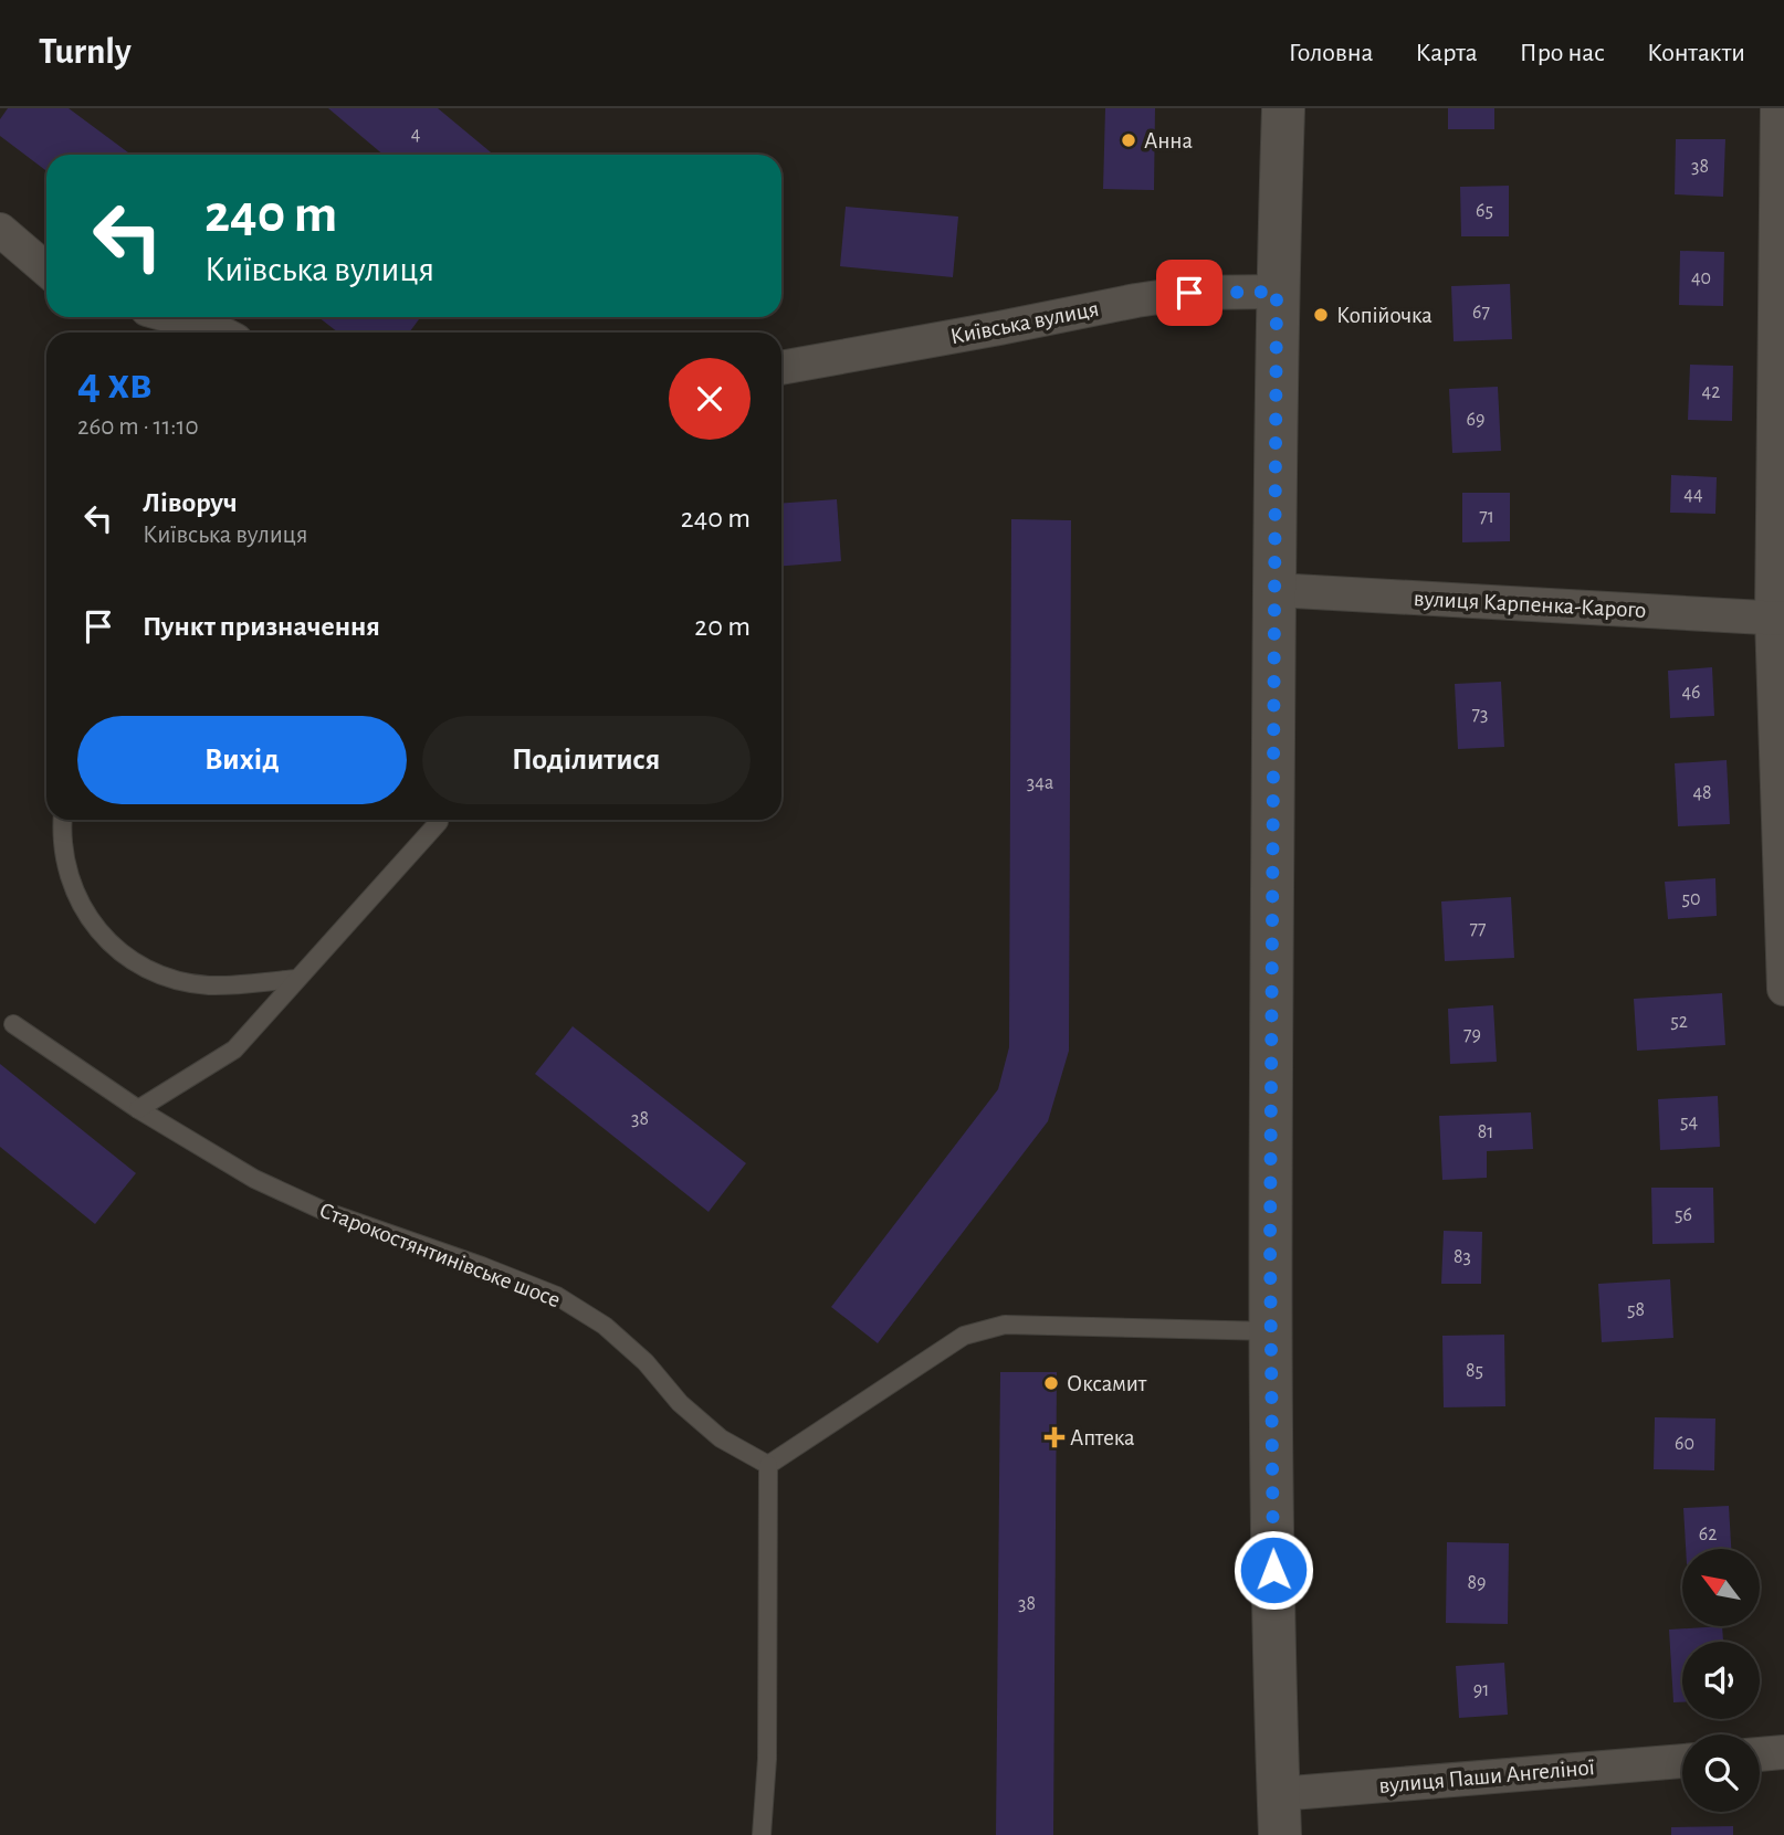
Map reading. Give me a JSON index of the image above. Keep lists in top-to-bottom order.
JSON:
{
  "streets": {
    "street": ["Київська вулиця", "вулиця Карпенка-Карого", "вулиця Паши Ангеліної"],
    "lane": ["Старокостянтинівське шосе"]
  },
  "places": {
    "other": ["Анна", "Копійочка", "Оксамит"],
    "health": ["Аптека"]
  },
  "house_numbers": [
    "4",
    "38",
    "65",
    "40",
    "67",
    "42",
    "69",
    "44",
    "71",
    "46",
    "73",
    "34а",
    "48",
    "50",
    "77",
    "52",
    "79",
    "38",
    "54",
    "81",
    "56",
    "83",
    "58",
    "85",
    "60",
    "62",
    "89",
    "38",
    "91"
  ],
  "north": "top left",
  "page": {
    "header": "Turnly",
    "nav": [
      "Головна",
      "Карта",
      "Про нас",
      "Контакти"
    ],
    "turn": ["240 m", "Київська вулиця"],
    "heading": ["4 хв", "260 m · 11:10"],
    "list": [
      {
        "name": "Ліворуч",
        "note": "Київська вулиця",
        "value": "240 m"
      },
      {
        "name": "Пункт призначення",
        "value": "20 m"
      }
    ],
    "buttons": ["Вихід", "Поділитися"]
  }
}
